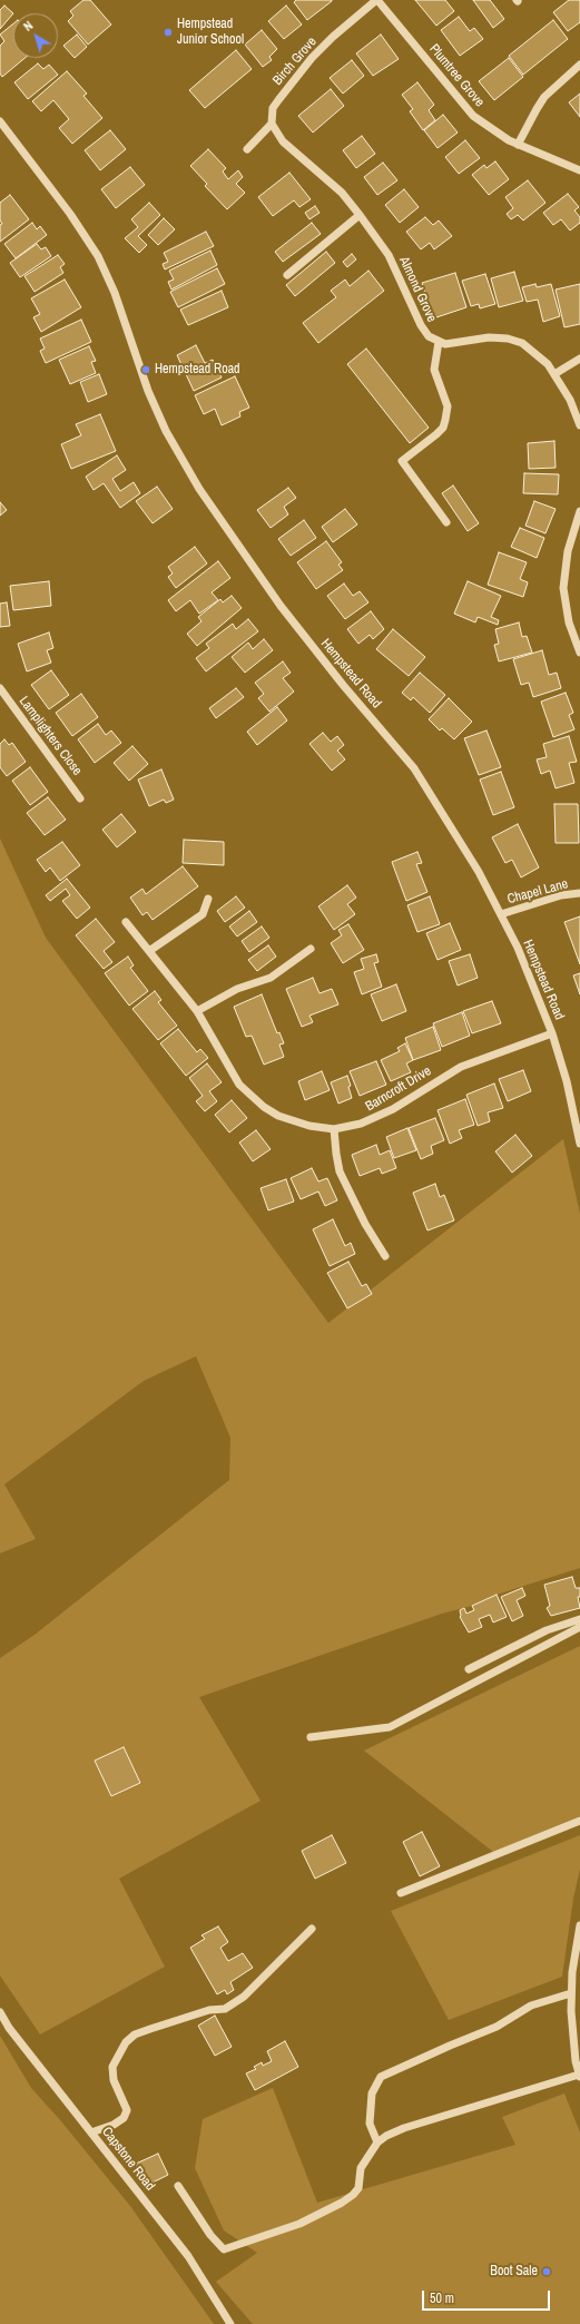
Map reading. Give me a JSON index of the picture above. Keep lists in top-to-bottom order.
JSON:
{
  "streets": {
    "street": [
      "Birch Grove",
      "Plumtree Grove",
      "Almond Grove",
      "Hempstead Road",
      "Lamplighters Close",
      "Chapel Lane",
      "Barncroft Drive",
      "Capstone Road"
    ]
  },
  "crossings": [
    ["Birch Grove", "Plumtree Grove"],
    ["Birch Grove", "Almond Grove"],
    ["Hempstead Road", "Chapel Lane"],
    ["Hempstead Road", "Barncroft Drive"]
  ],
  "places": ["Hempstead Junior School", "Hempstead Road", "Boot Sale"],
  "scale_bar": "50 m",
  "north": "top left"
}
